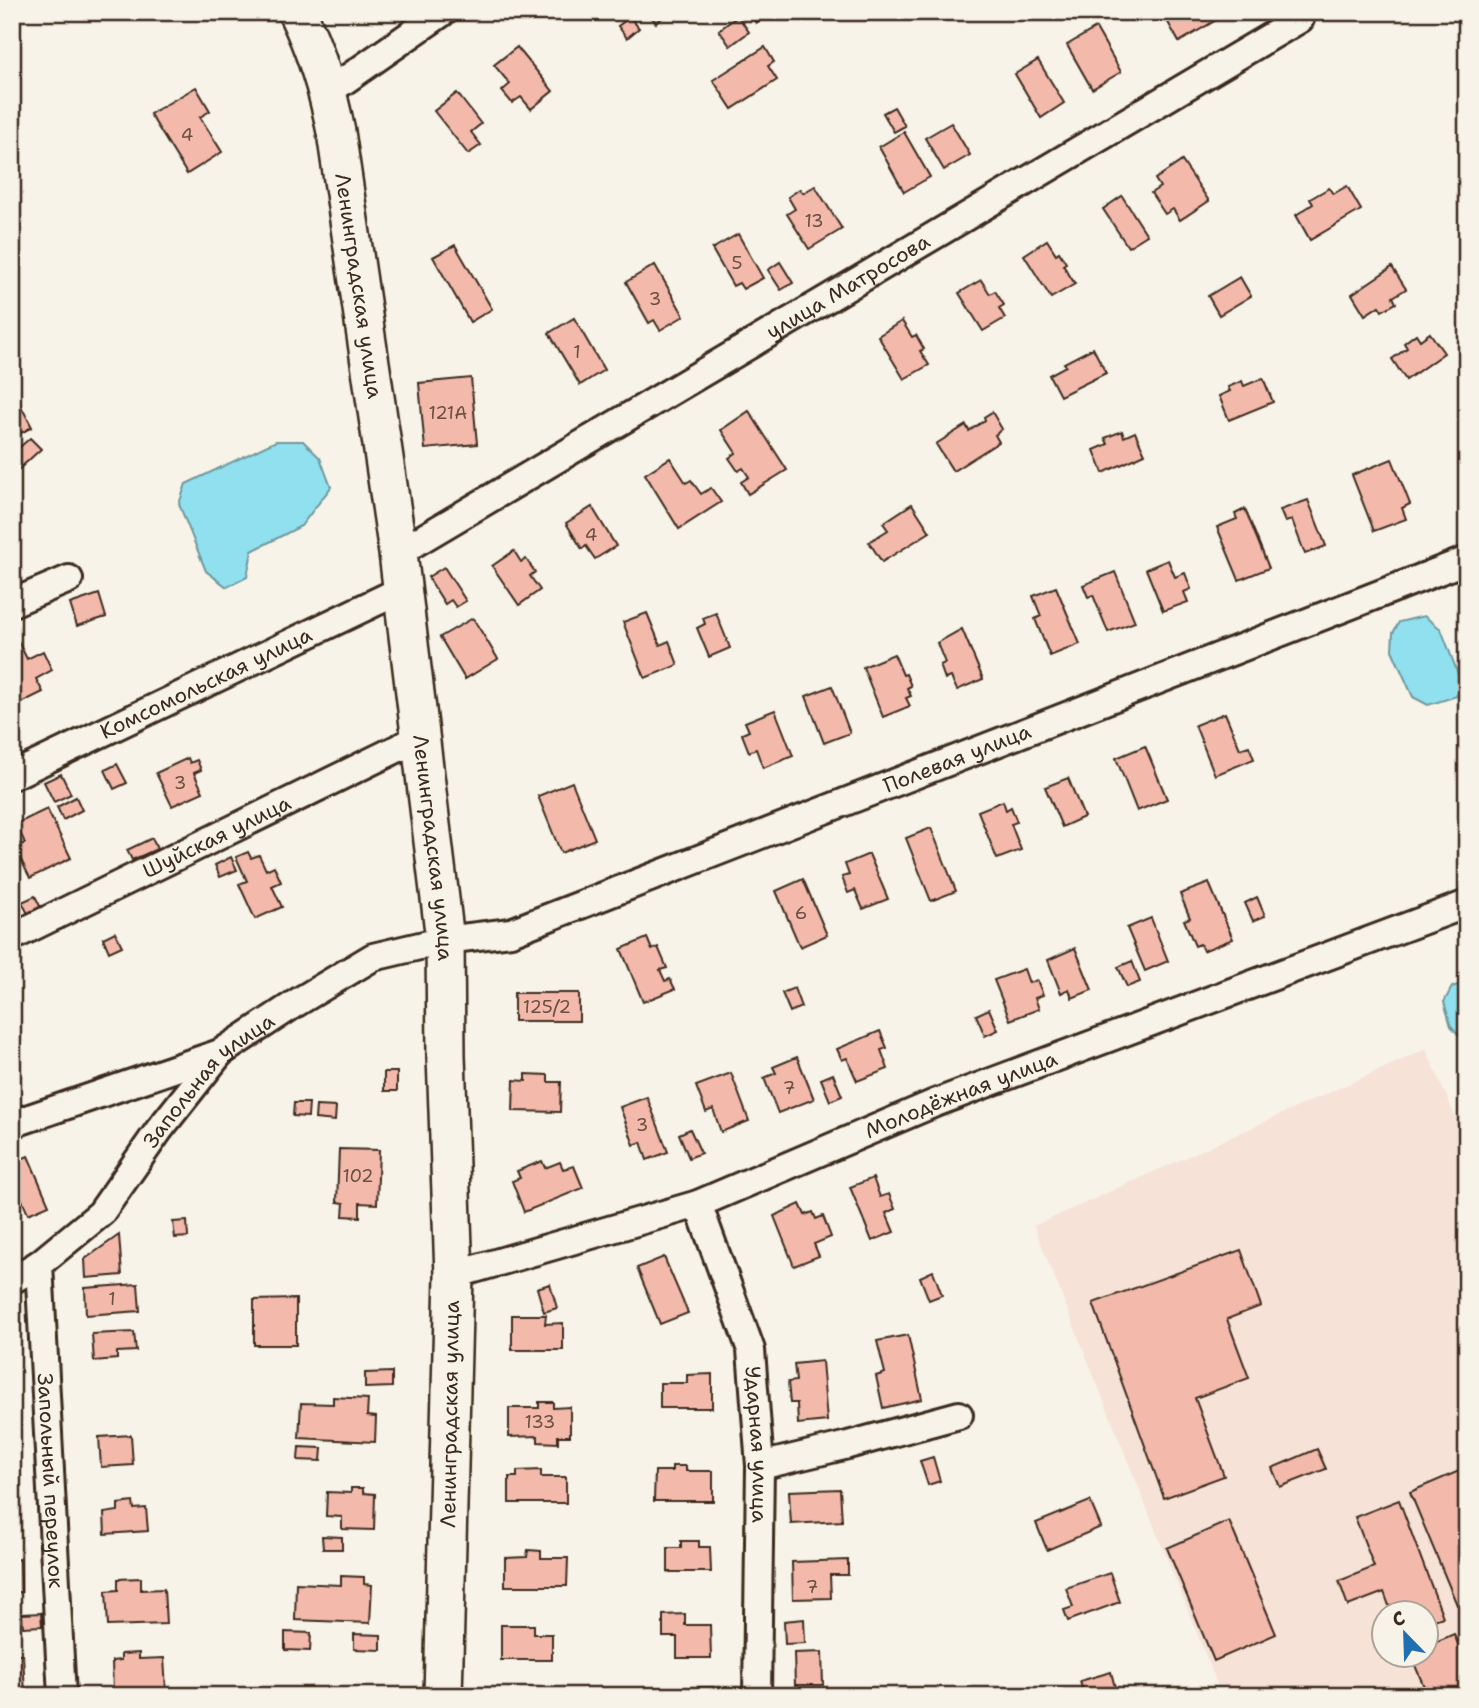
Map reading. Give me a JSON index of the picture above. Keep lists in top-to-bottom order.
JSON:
{
  "streets": {
    "street": [
      "улица Матросова",
      "Ленинградская улица",
      "Комсомольская улица",
      "Полевая улица",
      "Шуйская улица",
      "Запольная улица",
      "Молодёжная улица",
      "Ударная улица",
      "Запольный переулок"
    ]
  },
  "crossings": [
    ["улица Матросова", "Ленинградская улица"],
    ["Ленинградская улица", "Комсомольская улица"],
    ["Ленинградская улица", "Полевая улица"],
    ["Ленинградская улица", "Шуйская улица"],
    ["Ленинградская улица", "Запольная улица"],
    ["Ленинградская улица", "Молодёжная улица"],
    ["Полевая улица", "Запольная улица"],
    ["Запольная улица", "Запольный переулок"],
    ["Молодёжная улица", "Ударная улица"]
  ],
  "house_numbers": [
    "4",
    "13",
    "5",
    "3",
    "1",
    "121А",
    "4",
    "3",
    "6",
    "125/2",
    "7",
    "3",
    "102",
    "1",
    "133",
    "7"
  ],
  "north": "top left"
}
